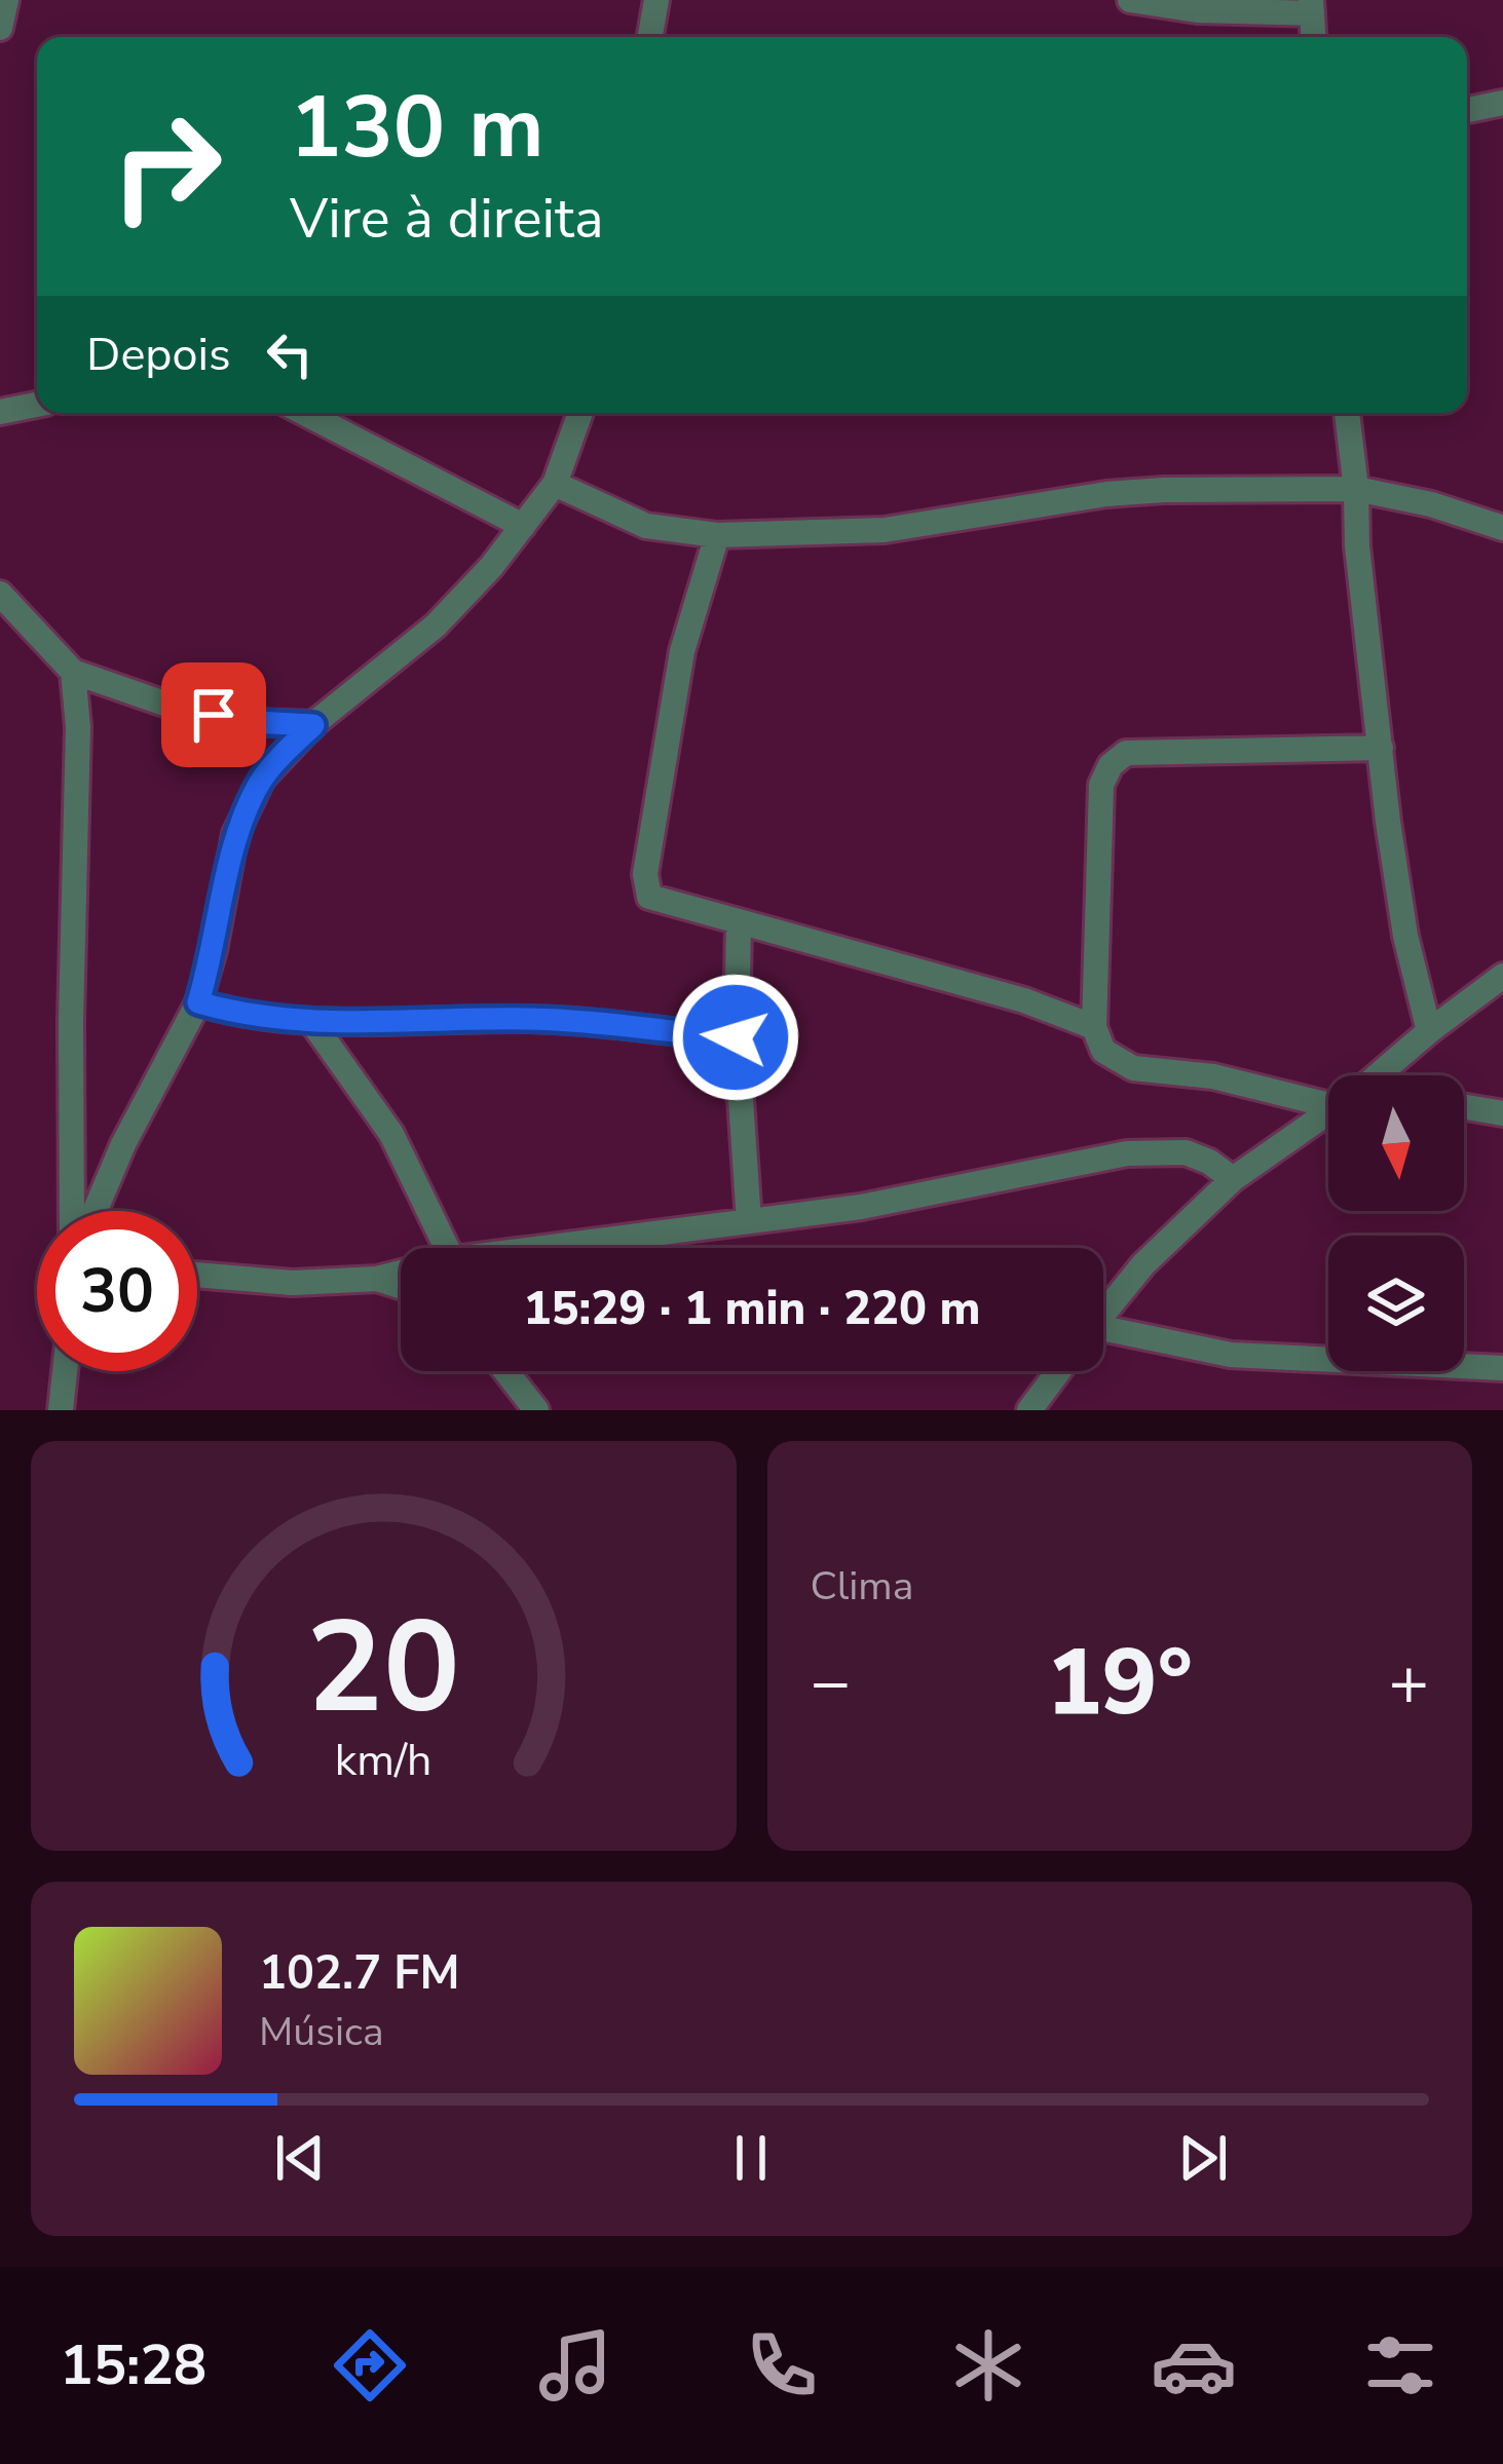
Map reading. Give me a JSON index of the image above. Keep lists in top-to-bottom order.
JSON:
{
  "north": "bottom",
  "page": {
    "turn": ["130 m", "Vire à direita"],
    "then": "Depois",
    "limit": "30",
    "trip": "15:29 · 1 min · 220 m",
    "tile": "Clima",
    "heat": ["−", "19°", "+"],
    "song": ["102.7 FM", "Música"],
    "tabs": "15:28",
    "gauge": ["20", "km/h"]
  }
}
